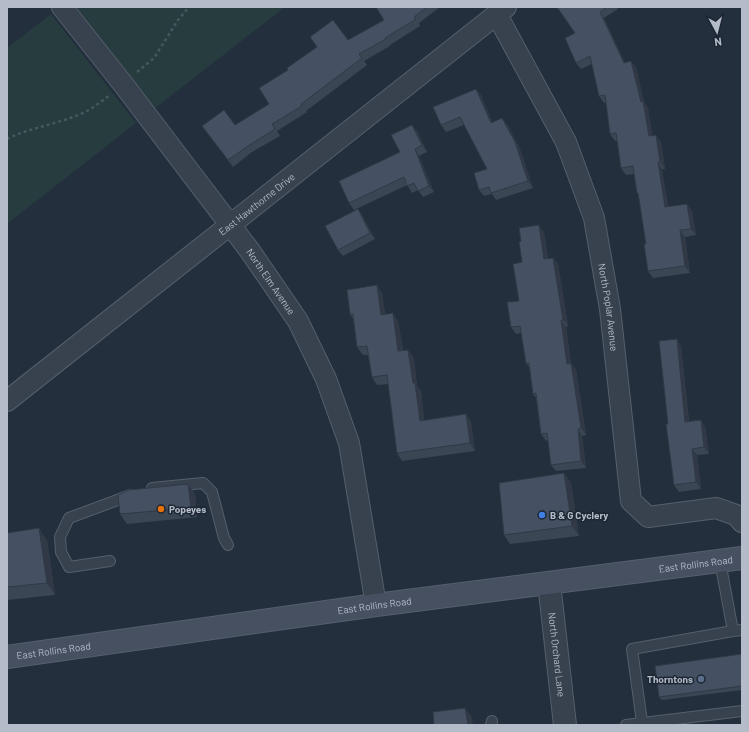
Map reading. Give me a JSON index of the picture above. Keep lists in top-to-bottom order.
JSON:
{
  "streets": {
    "main road": ["East Rollins Road"],
    "street": [
      "East Hawthorne Drive",
      "North Elm Avenue",
      "North Poplar Avenue",
      "North Orchard Lane"
    ]
  },
  "crossings": [
    ["East Hawthorne Drive", "North Elm Avenue"],
    ["East Hawthorne Drive", "North Poplar Avenue"],
    ["North Elm Avenue", "East Rollins Road"],
    ["East Rollins Road", "North Orchard Lane"]
  ],
  "places": ["Popeyes", "B & G Cyclery", "Thorntons"],
  "north": "bottom"
}
